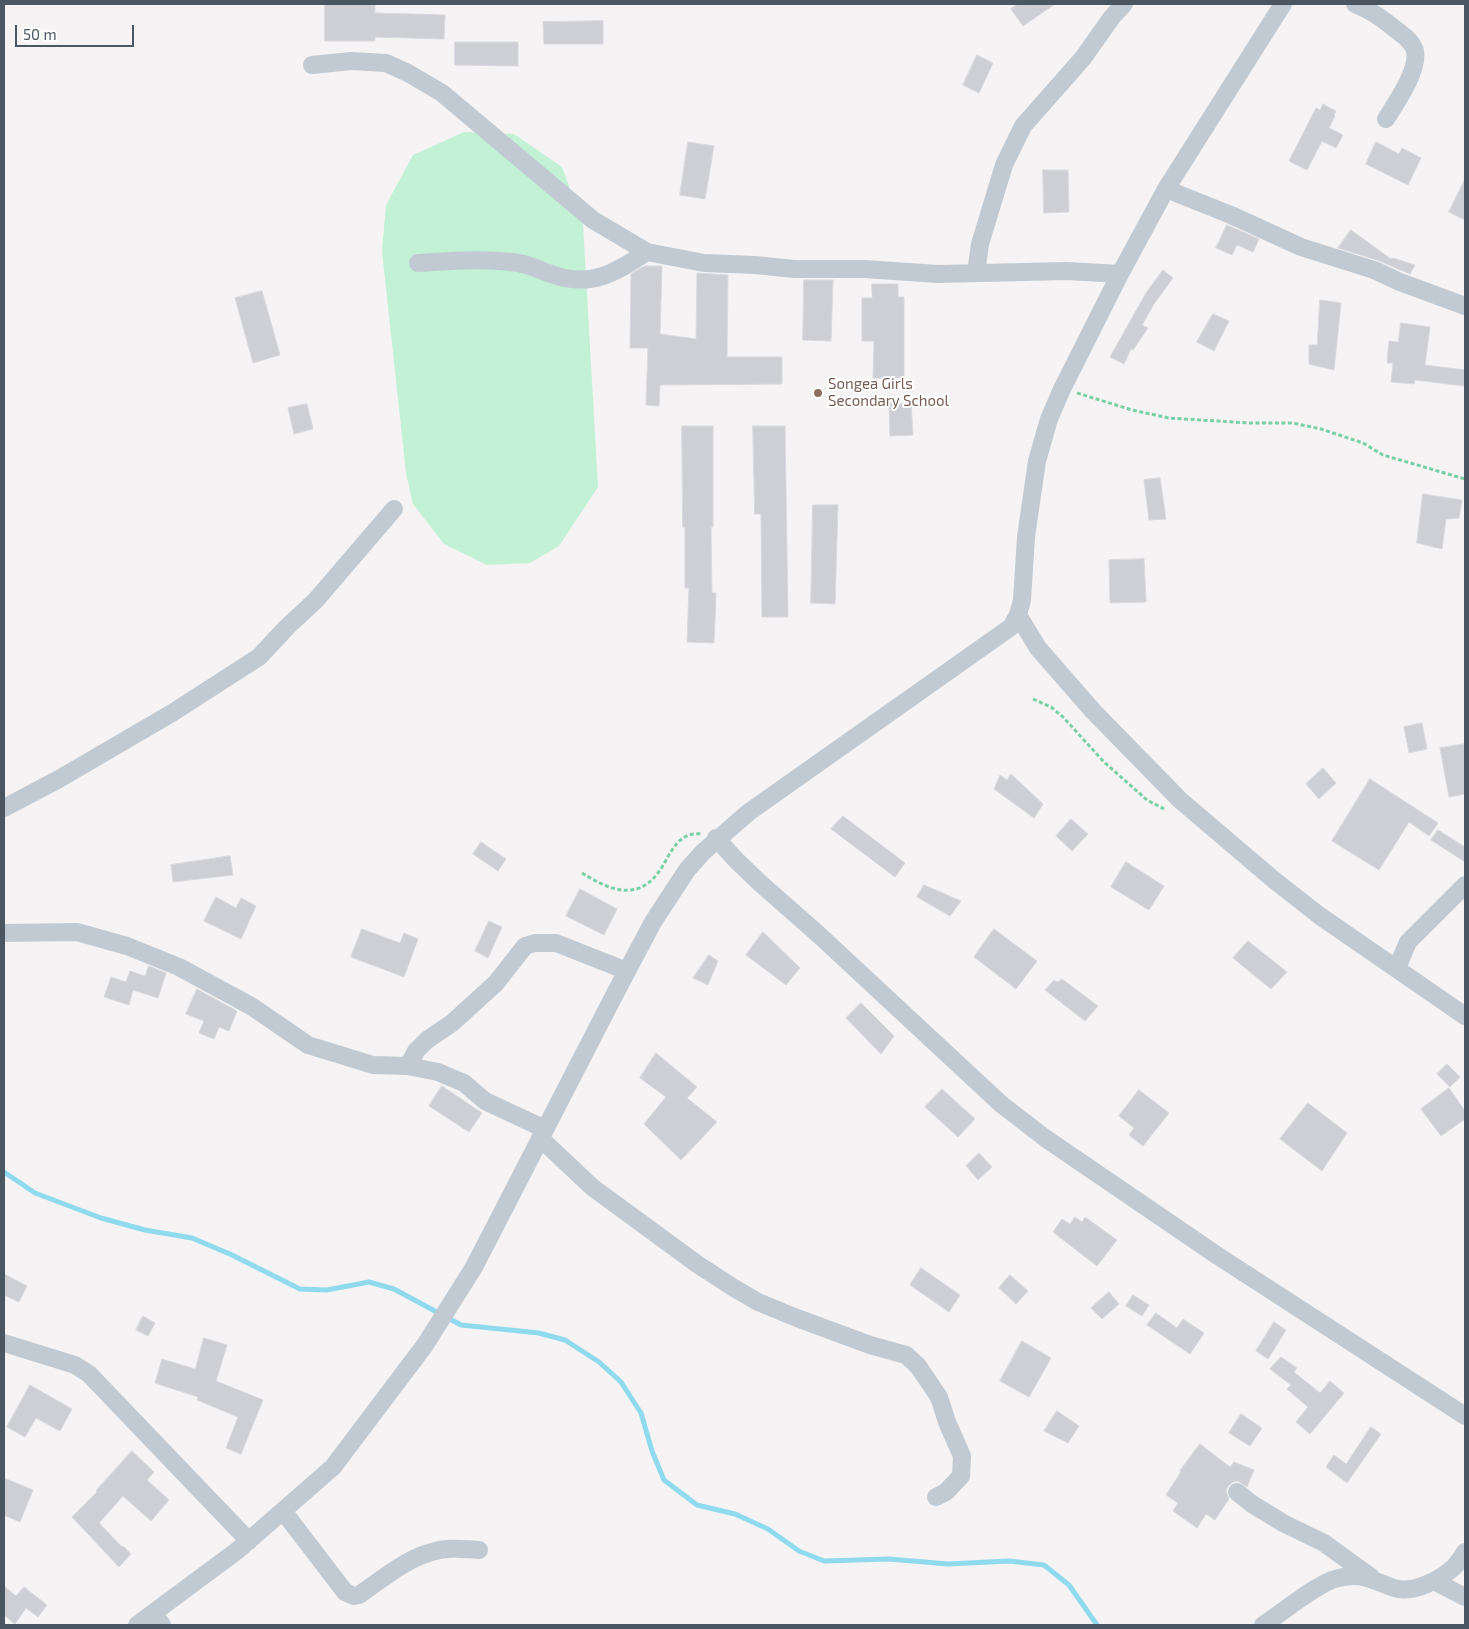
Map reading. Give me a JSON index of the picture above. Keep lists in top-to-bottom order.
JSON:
{
  "places": ["Songea Girls Secondary School"],
  "scale_bar": "50 m"
}
